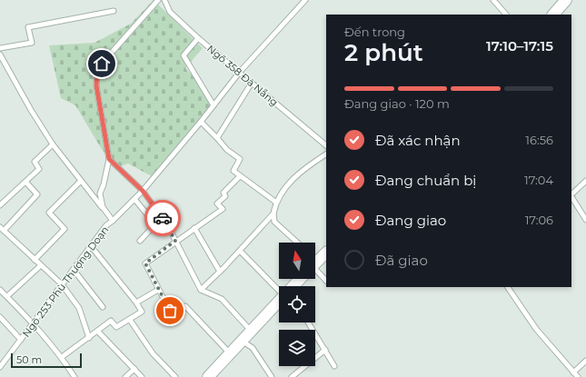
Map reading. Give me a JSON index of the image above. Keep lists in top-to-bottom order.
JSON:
{
  "streets": {
    "lane": ["Ngõ 358 Đà Nẵng", "Ngõ 253 Phù Thượng Doạn"]
  },
  "scale_bar": "50 m",
  "north": "top",
  "page": {
    "heading": ["2 phút", "Đến trong", "17:10–17:15"],
    "bar": "Đang giao · 120 m",
    "list": [
      ["Đã xác nhận", "16:56"],
      ["Đang chuẩn bị", "17:04"],
      ["Đang giao", "17:06"],
      "Đã giao"
    ],
    "scale": "50 m"
  }
}
